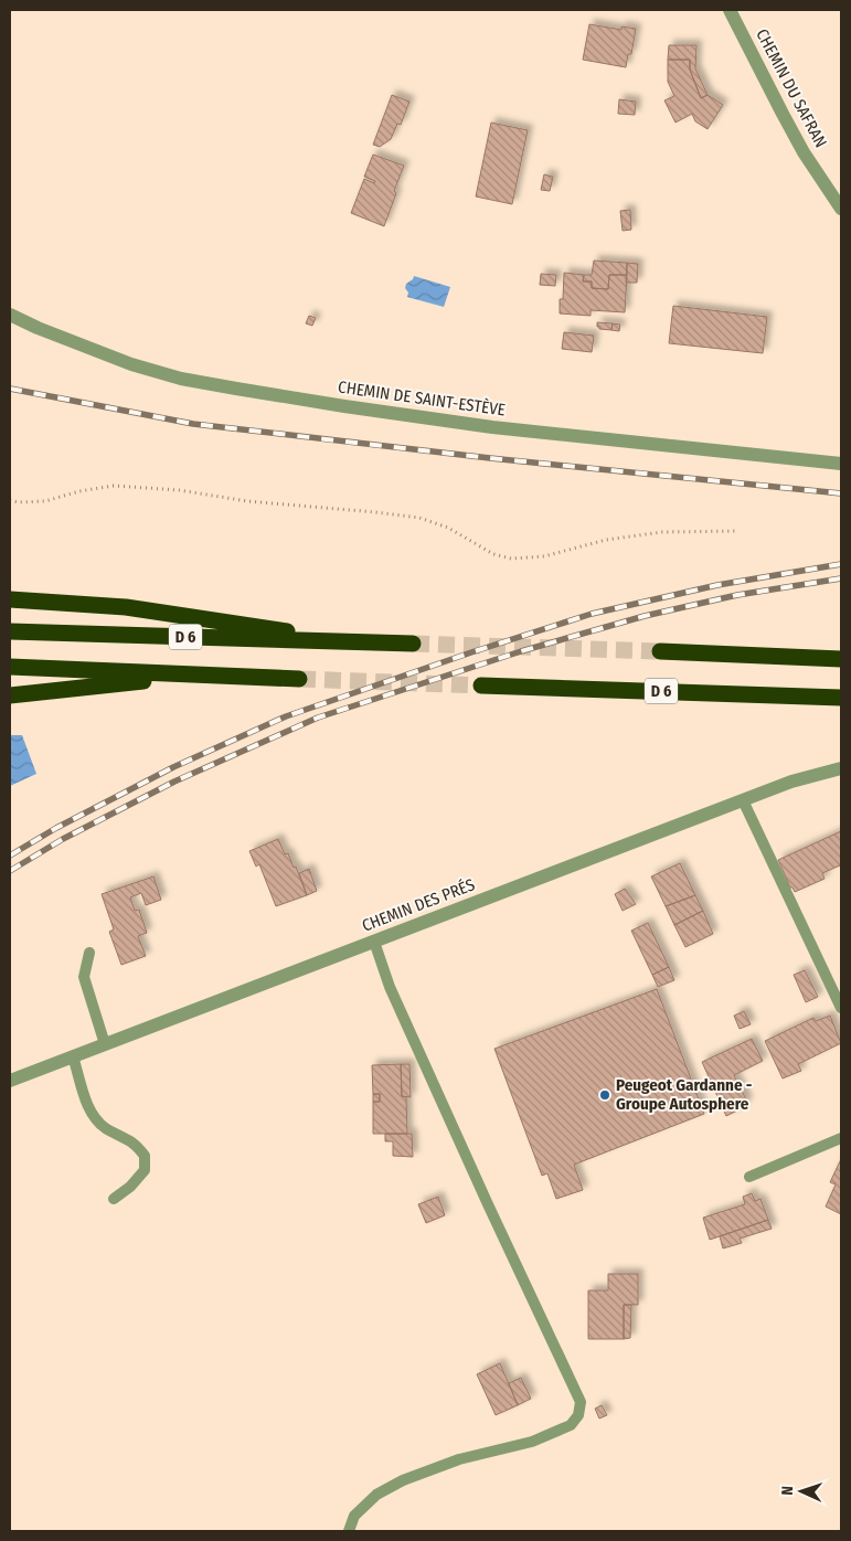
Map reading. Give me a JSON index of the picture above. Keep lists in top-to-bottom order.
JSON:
{
  "streets": {
    "highway": ["D 6"],
    "street": ["CHEMIN DU SAFRAN", "CHEMIN DE SAINT-ESTÈVE", "CHEMIN DES PRÉS"]
  },
  "places": ["Peugeot Gardanne - Groupe Autosphere"],
  "north": "left"
}
